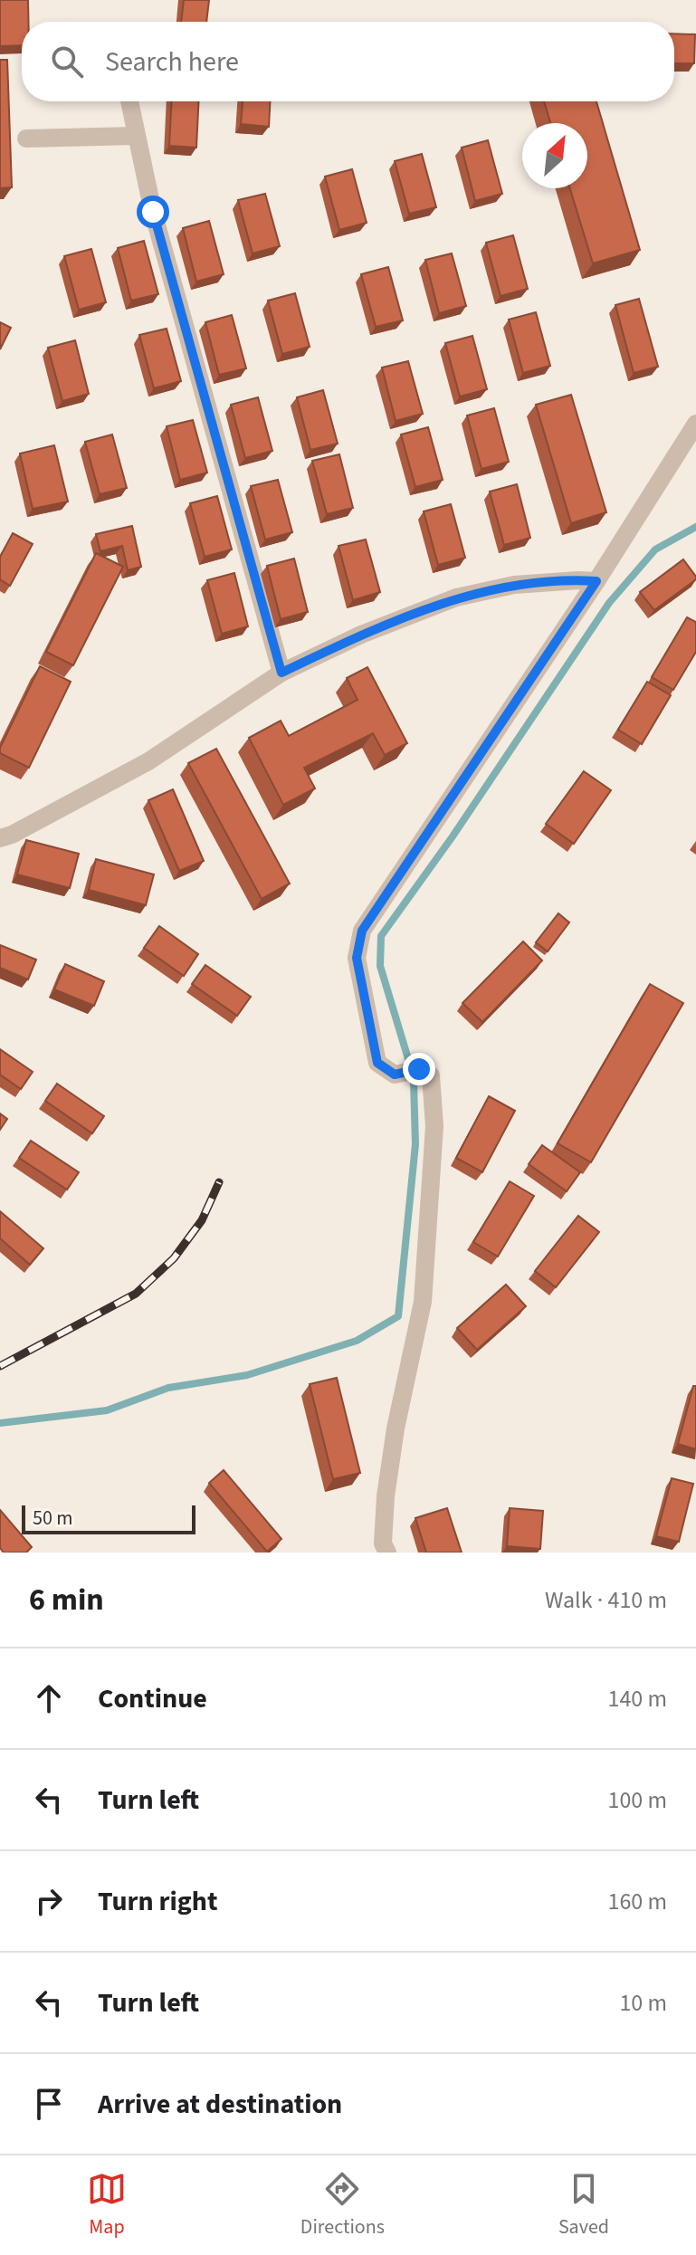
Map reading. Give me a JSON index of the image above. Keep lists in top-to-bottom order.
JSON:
{
  "scale_bar": "50 m",
  "north": "top right",
  "page": {
    "search": "Search here",
    "scale": "50 m",
    "heading": ["6 min", "Walk · 410 m"],
    "list": [
      ["Continue", "140 m"],
      ["Turn left", "100 m"],
      ["Turn right", "160 m"],
      ["Turn left", "10 m"],
      "Arrive at destination"
    ],
    "nav": ["Map", "Directions", "Saved"]
  }
}
